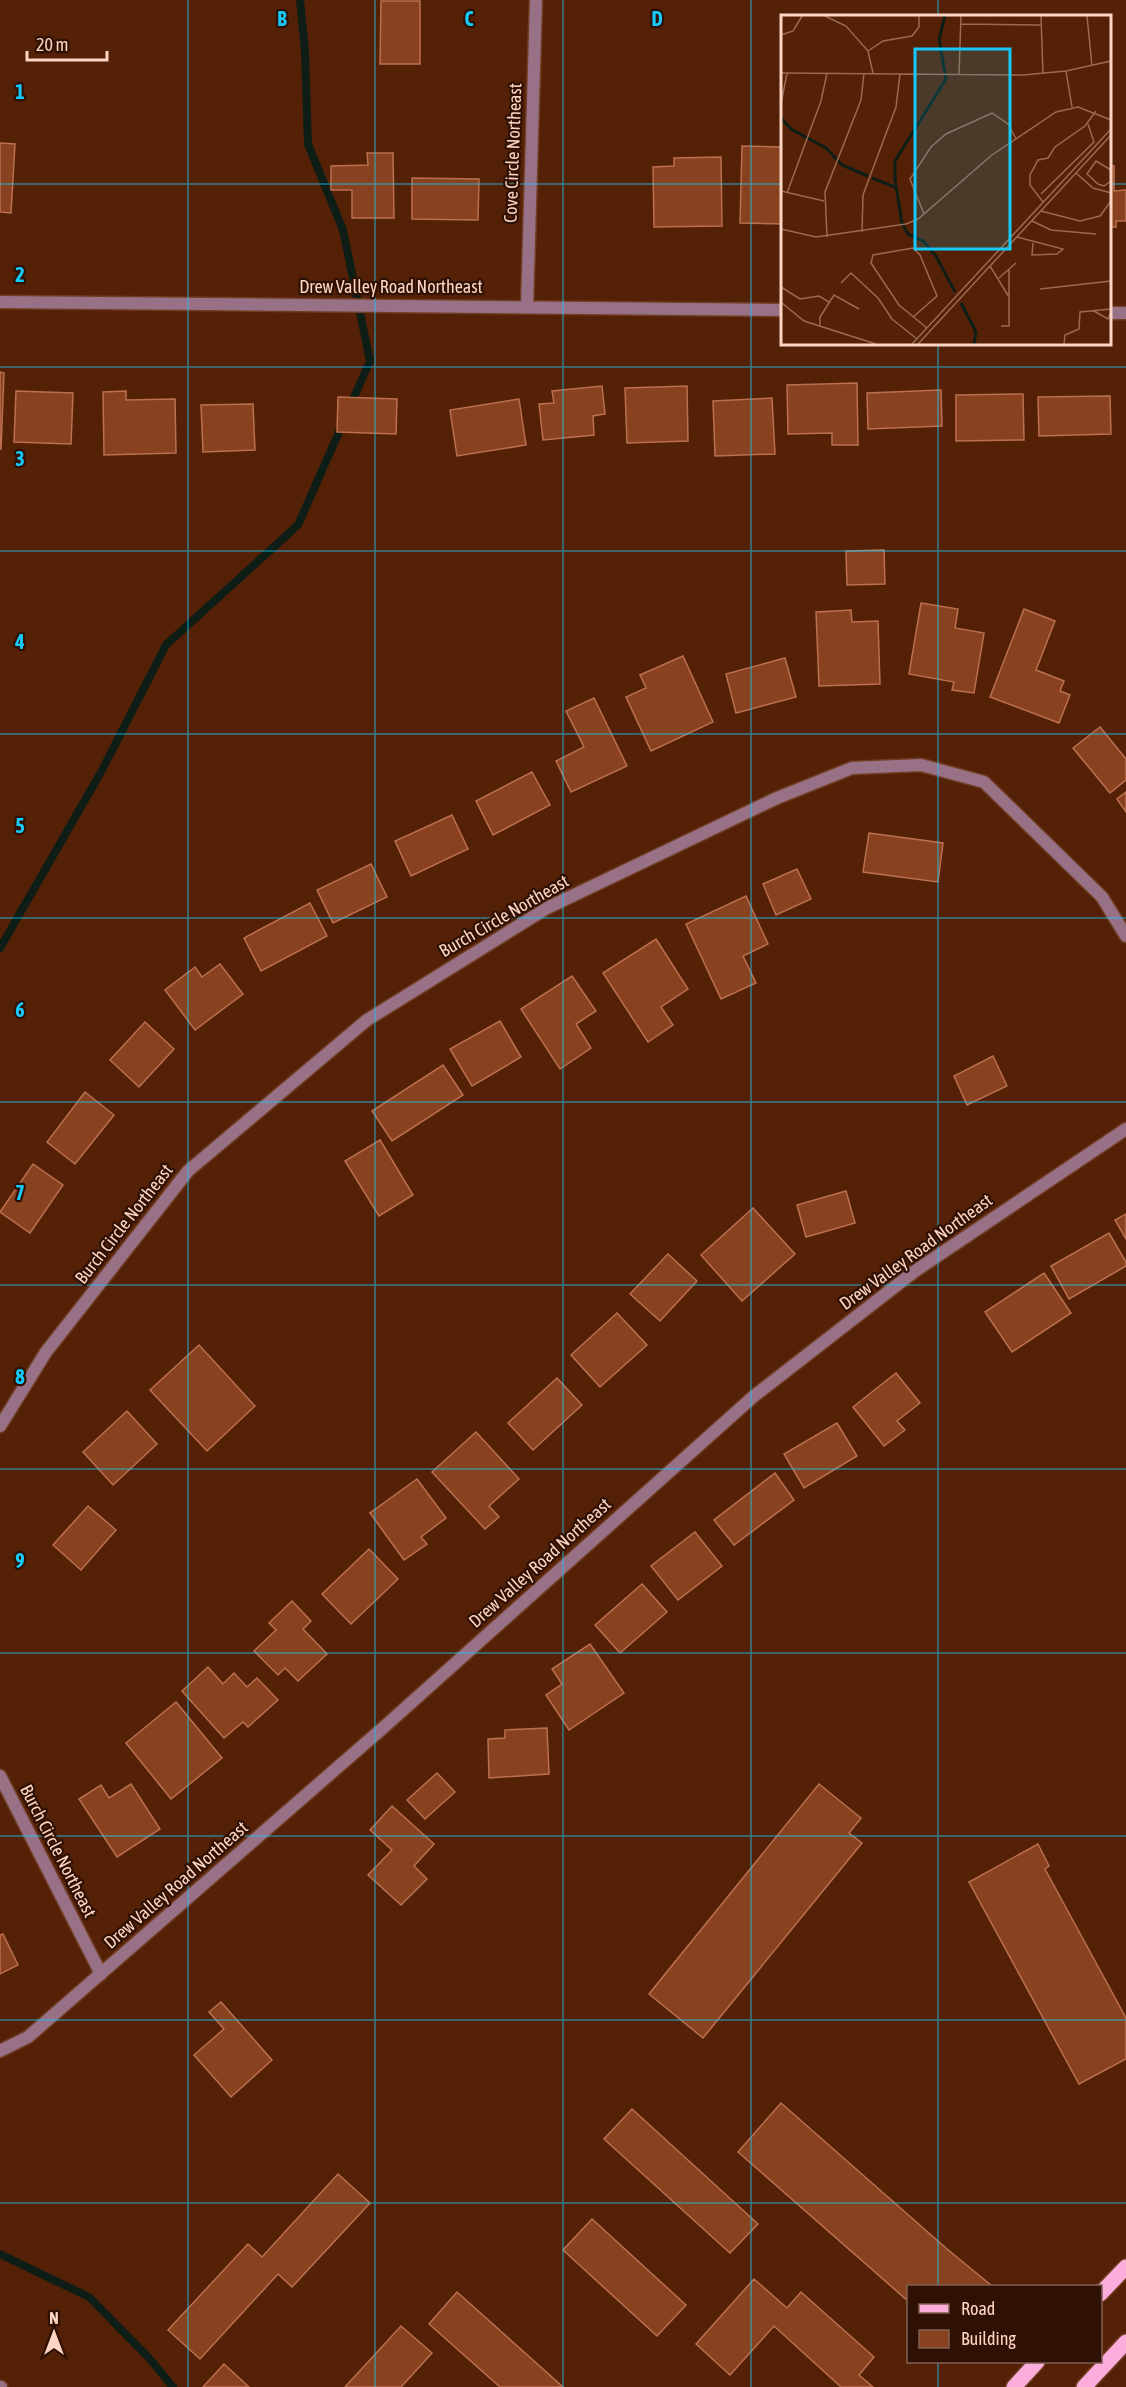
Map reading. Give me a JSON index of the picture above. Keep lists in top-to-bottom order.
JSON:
{
  "streets": {
    "street": ["Cove Circle Northeast", "Drew Valley Road Northeast", "Burch Circle Northeast"]
  },
  "crossings": [
    ["Cove Circle Northeast", "Drew Valley Road Northeast"],
    ["Drew Valley Road Northeast", "Burch Circle Northeast"]
  ],
  "legend": ["Road", "Building"],
  "scale_bar": "20 m",
  "north": "top",
  "grid": {
    "columns": ["B", "C", "D"],
    "rows": [
      "1",
      "2",
      "3",
      "4",
      "5",
      "6",
      "7",
      "8",
      "9"
    ]
  }
}
